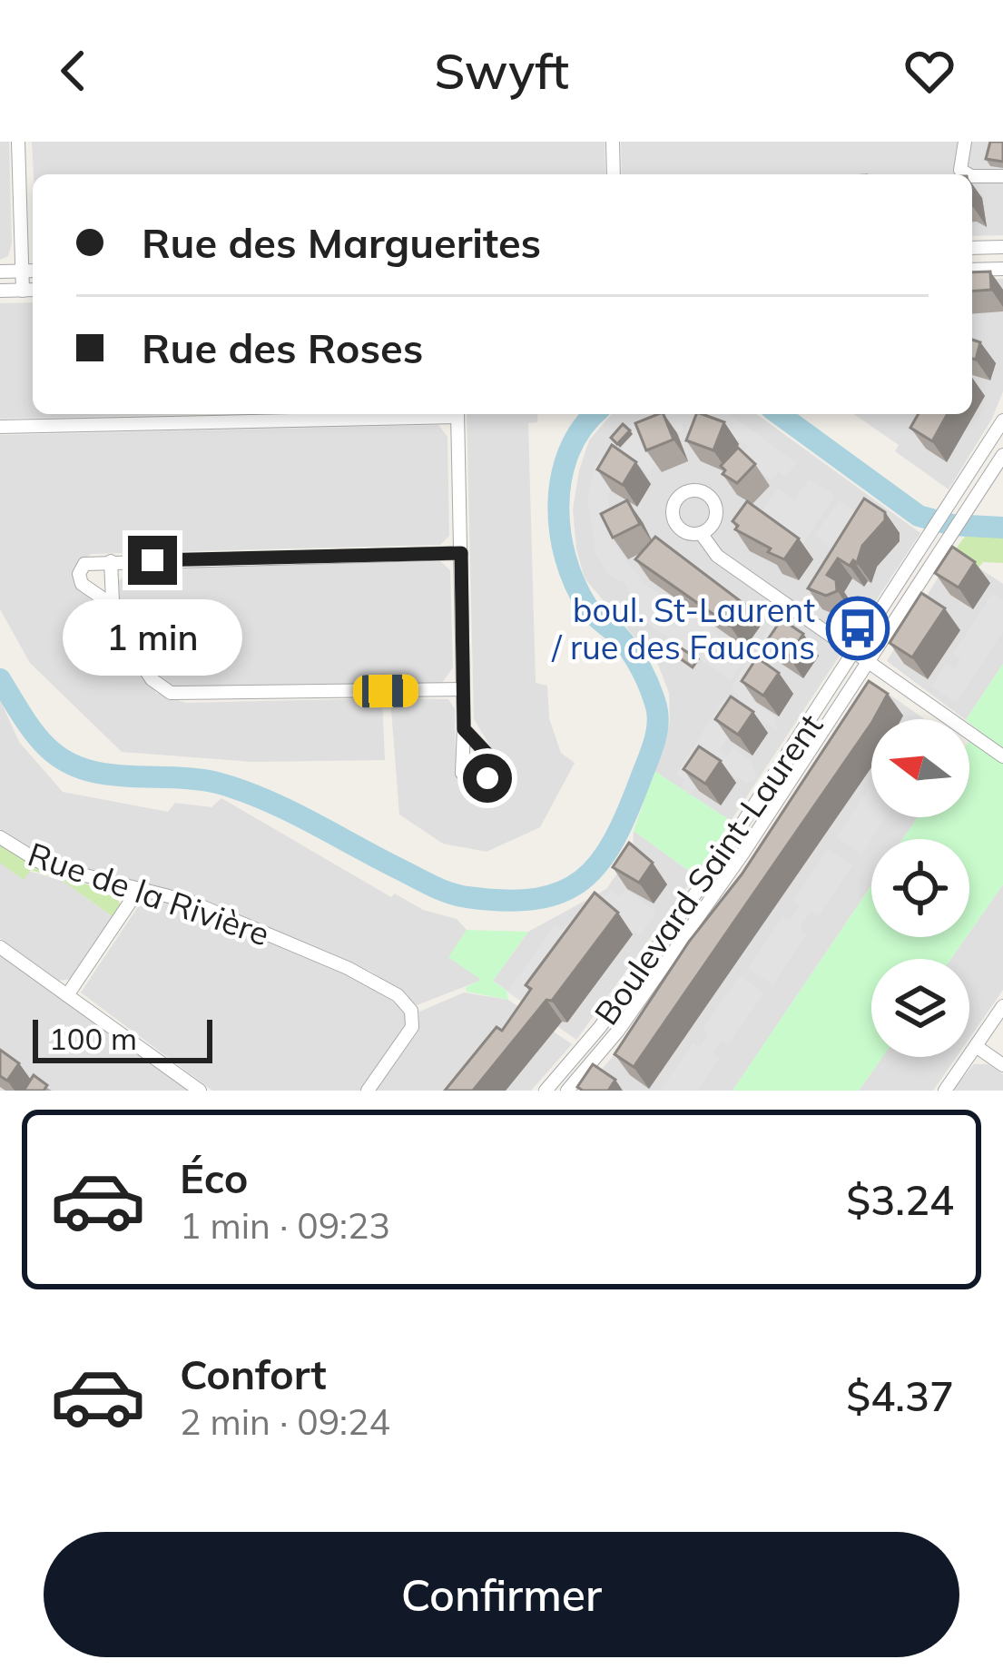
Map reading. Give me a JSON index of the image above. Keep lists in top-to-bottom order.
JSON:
{
  "streets": {
    "street": ["Boulevard Saint-Laurent", "Rue de la Rivière"]
  },
  "places": {
    "bus stop": ["boul. St-Laurent / rue des Faucons"]
  },
  "scale_bar": "100 m",
  "north": "left",
  "page": {
    "header": "Swyft",
    "banner": ["Rue des Marguerites", "Rue des Roses"],
    "bubble": "1 min",
    "scale": "100 m",
    "list": [
      {
        "name": "Éco",
        "note": "1 min · 09:23",
        "value": "$3.24"
      },
      {
        "name": "Confort",
        "note": "2 min · 09:24",
        "value": "$4.37"
      }
    ],
    "buttons": "Confirmer"
  }
}
